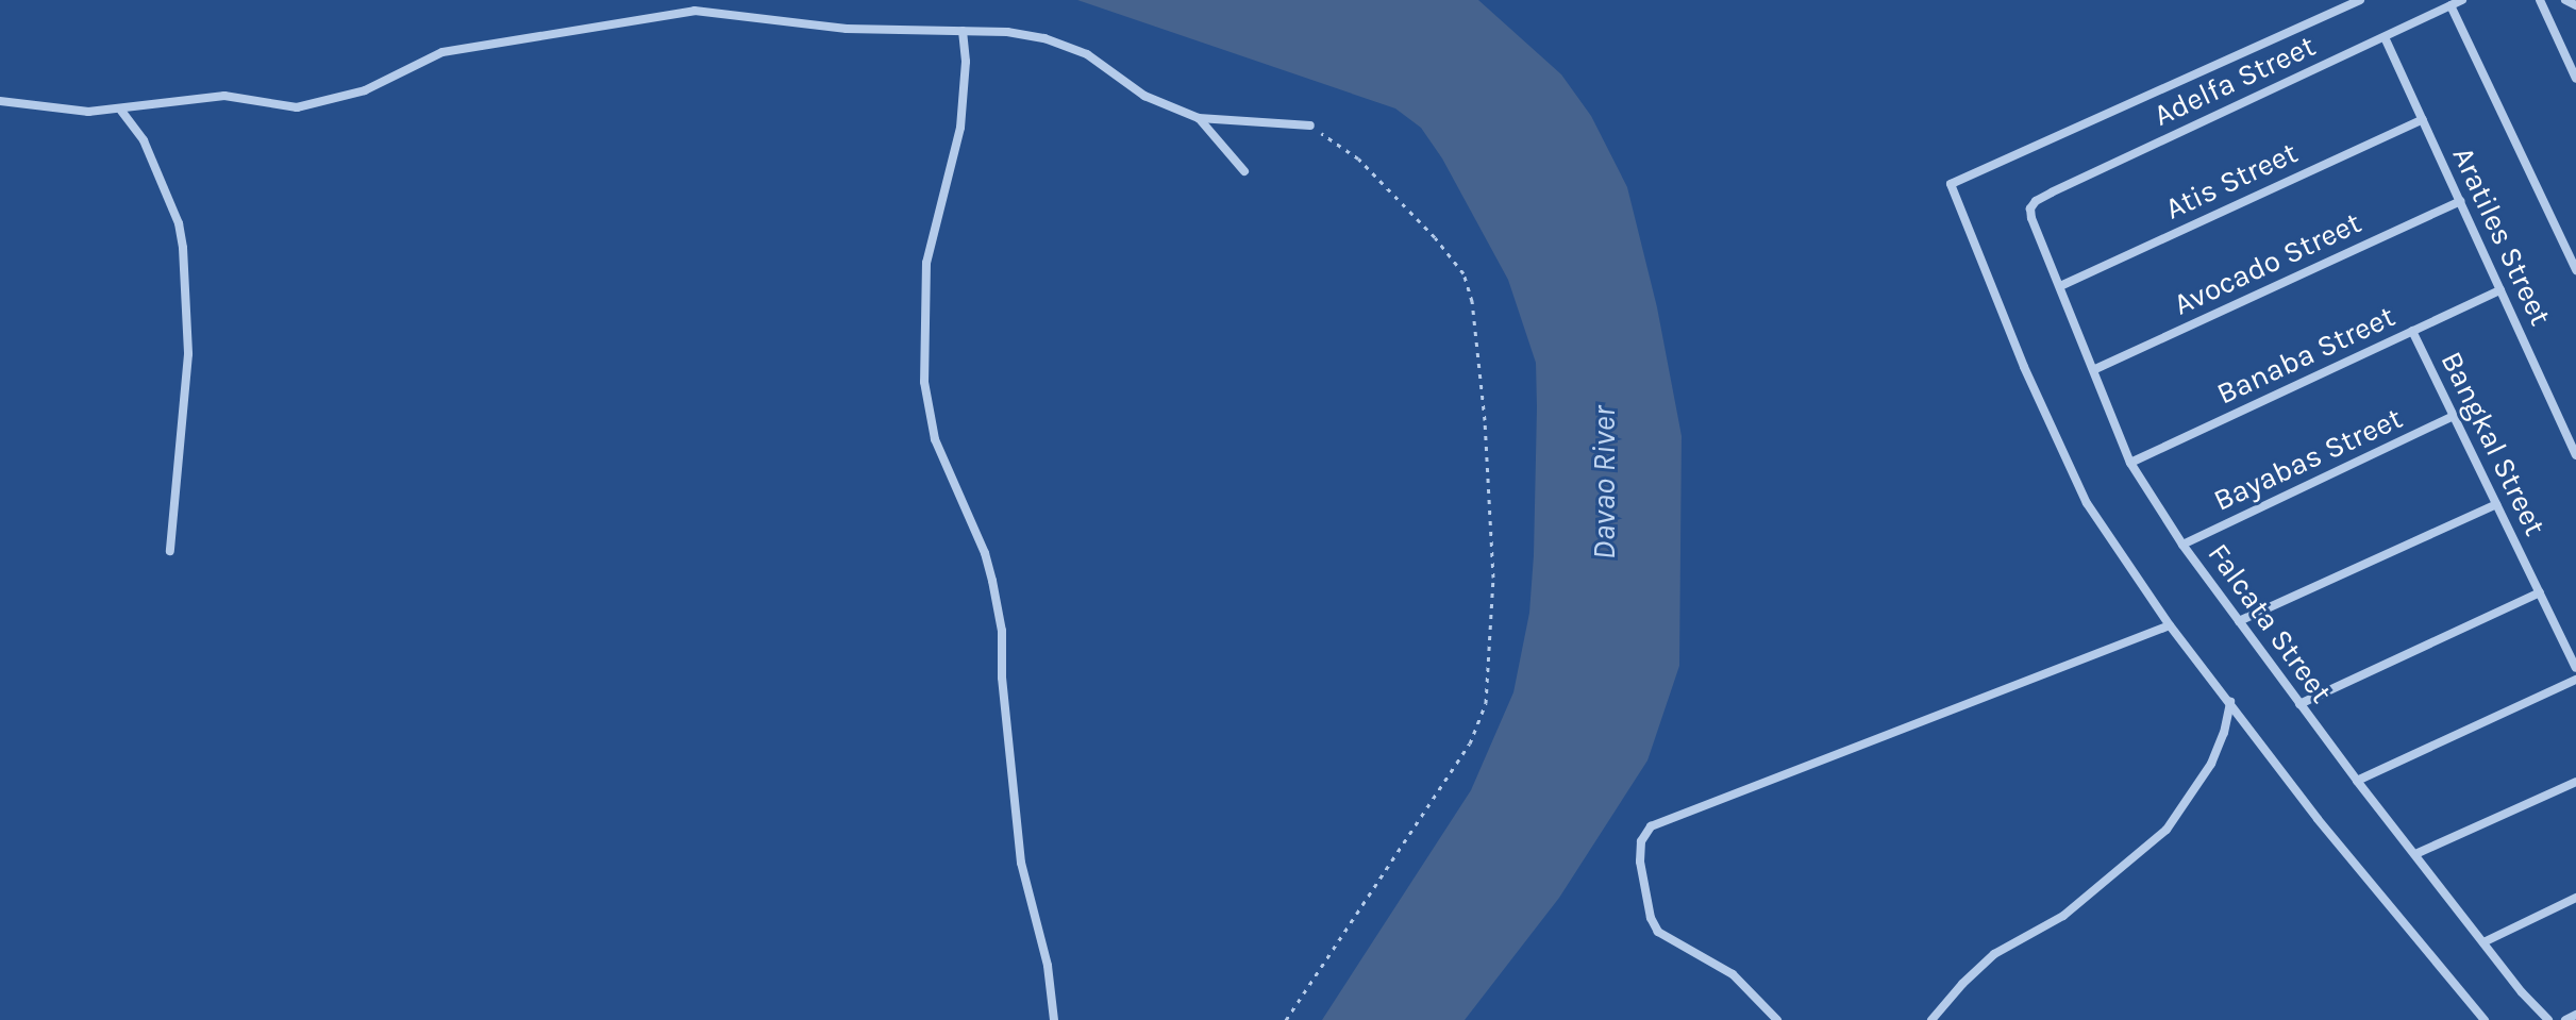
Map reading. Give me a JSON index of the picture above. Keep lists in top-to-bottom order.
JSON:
{
  "streets": {
    "street": [
      "Adelfa Street",
      "Atis Street",
      "Aratiles Street",
      "Avocado Street",
      "Banaba Street",
      "Bangkal Street",
      "Bayabas Street",
      "Falcata Street"
    ]
  },
  "crossings": [
    ["Adelfa Street", "Aratiles Street"],
    ["Adelfa Street", "Falcata Street"],
    ["Atis Street", "Aratiles Street"],
    ["Atis Street", "Falcata Street"],
    ["Aratiles Street", "Avocado Street"],
    ["Aratiles Street", "Banaba Street"],
    ["Avocado Street", "Falcata Street"],
    ["Banaba Street", "Bangkal Street"],
    ["Banaba Street", "Falcata Street"],
    ["Bangkal Street", "Bayabas Street"],
    ["Bayabas Street", "Falcata Street"]
  ],
  "water": ["Davao River"]
}
